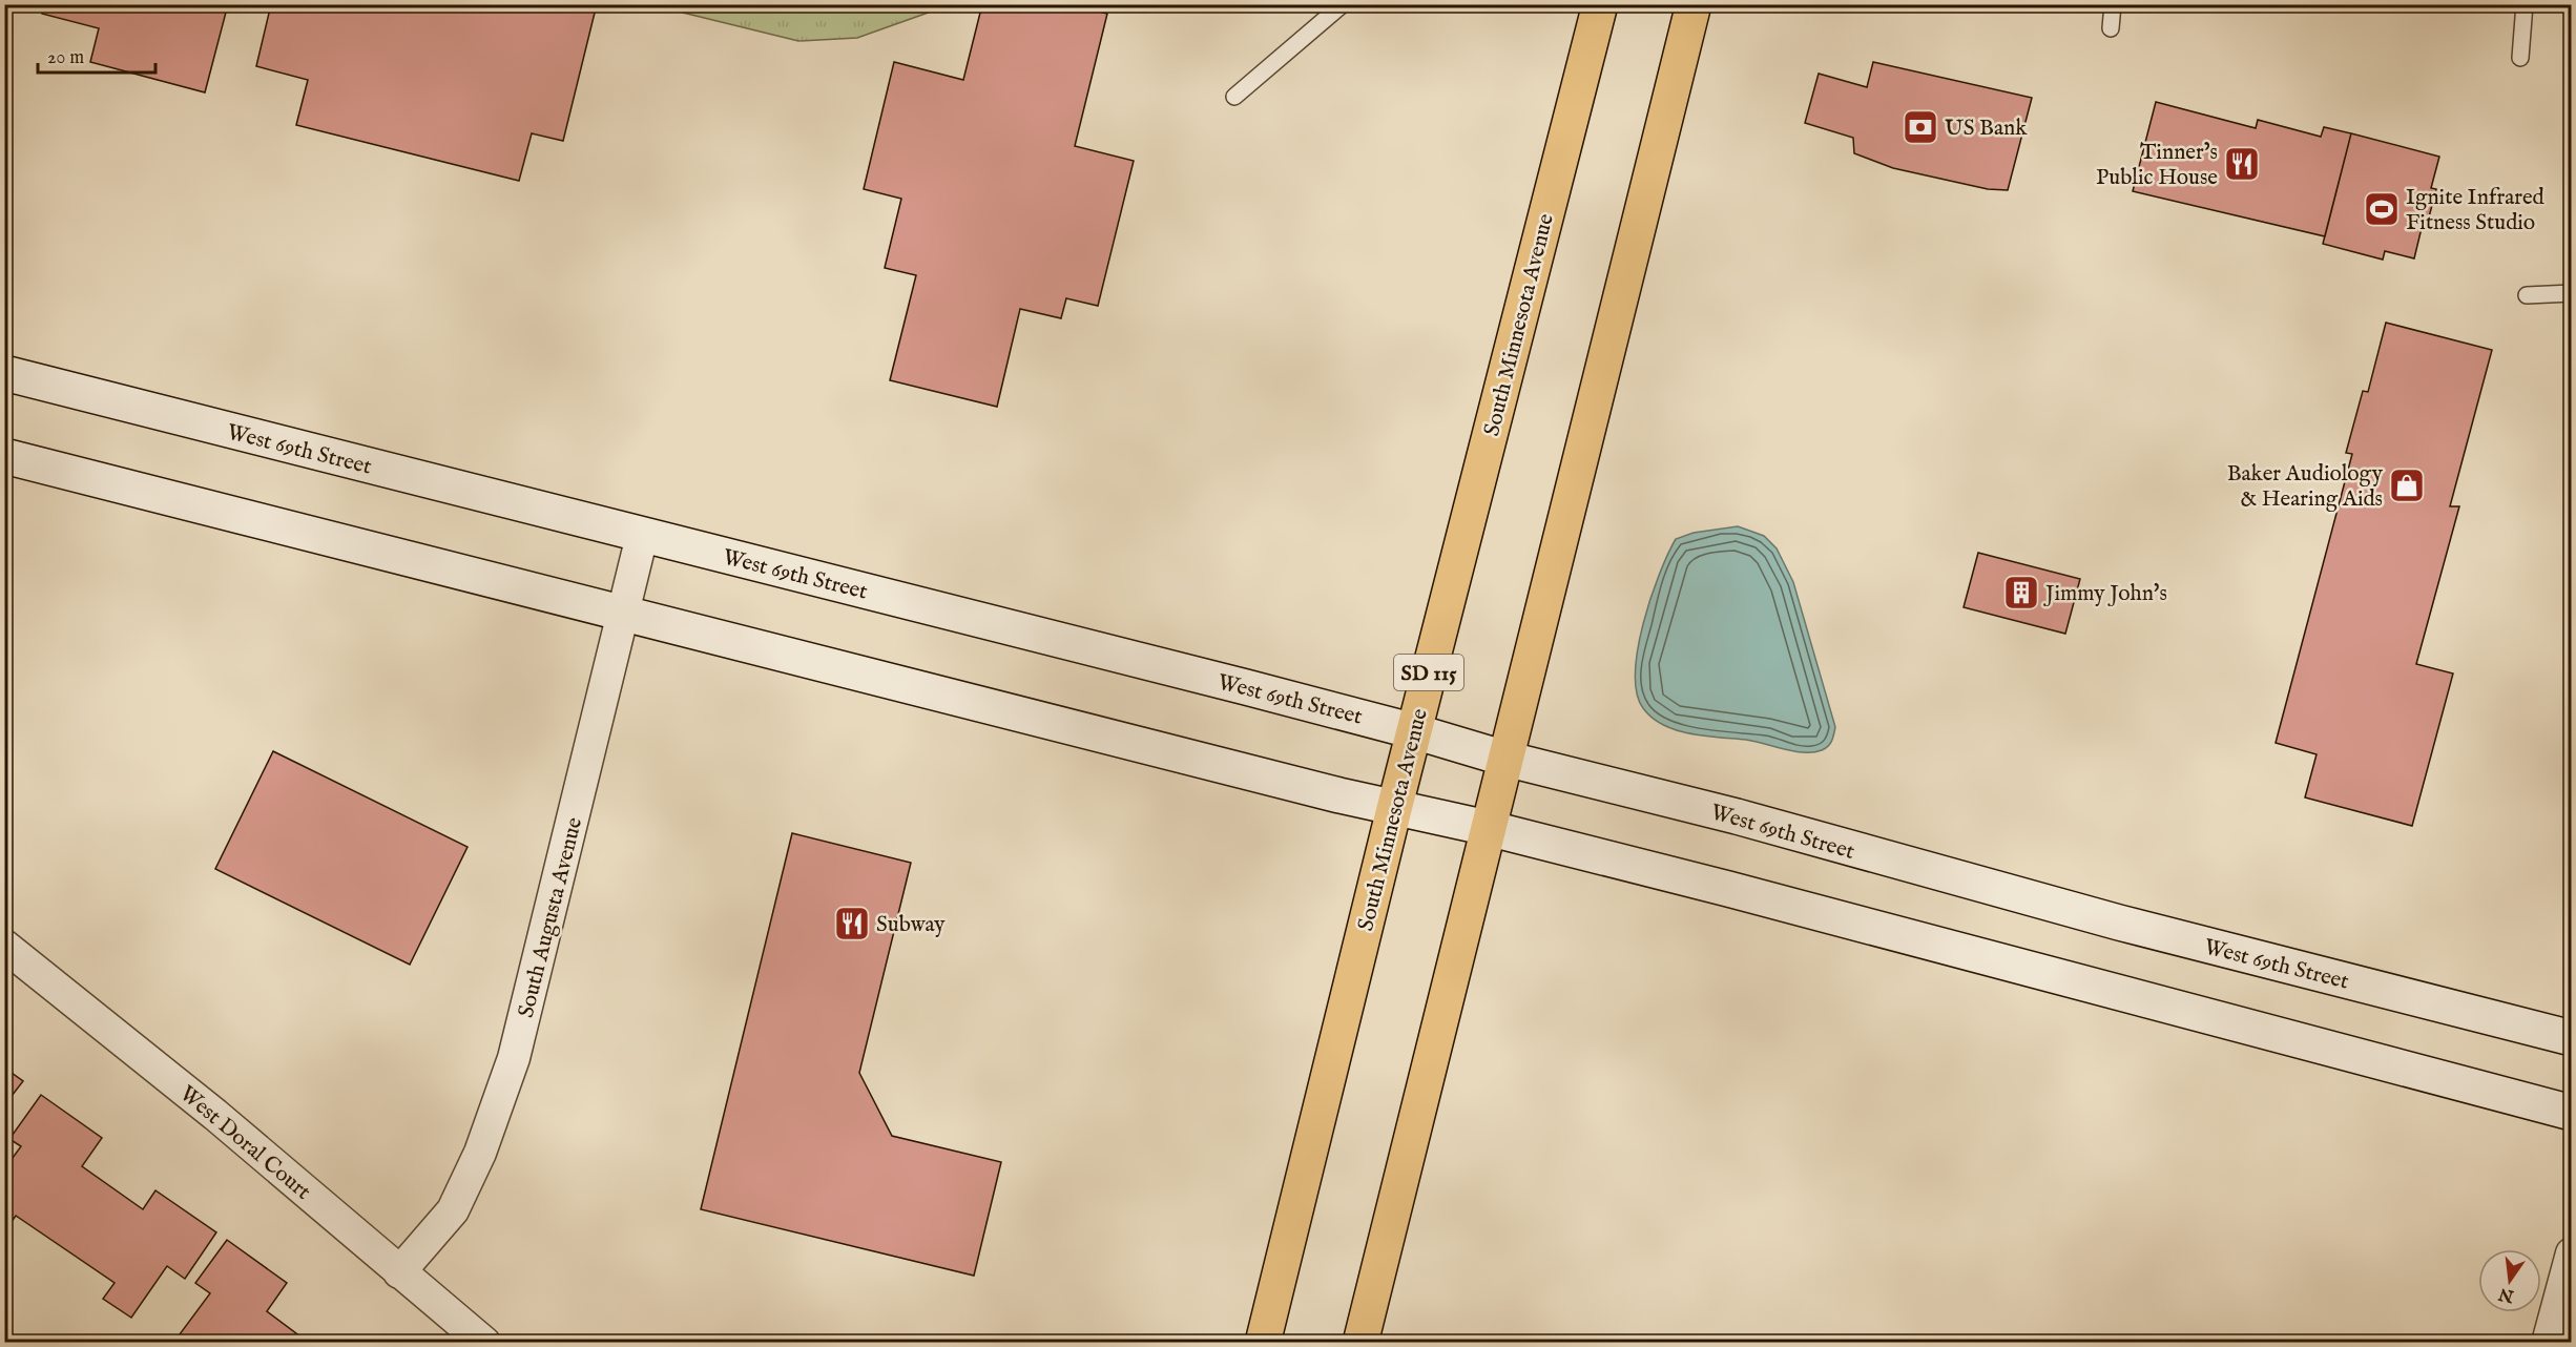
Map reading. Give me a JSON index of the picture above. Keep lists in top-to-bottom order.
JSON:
{
  "streets": {
    "main road": ["South Minnesota Avenue", "West 69th Street", "SD 115"],
    "street": ["South Augusta Avenue", "West Doral Court"]
  },
  "crossings": [
    ["South Minnesota Avenue", "West 69th Street"],
    ["West 69th Street", "South Augusta Avenue"],
    ["South Augusta Avenue", "West Doral Court"]
  ],
  "places": {
    "bank": ["US Bank"],
    "restaurant": ["Tinner’s Public House", "Subway"],
    "sports": ["Ignite Infrared Fitness Studio"],
    "shop": ["Baker Audiology & Hearing Aids"],
    "building": ["Jimmy John's"]
  },
  "scale_bar": "20 m",
  "north": "bottom"
}
